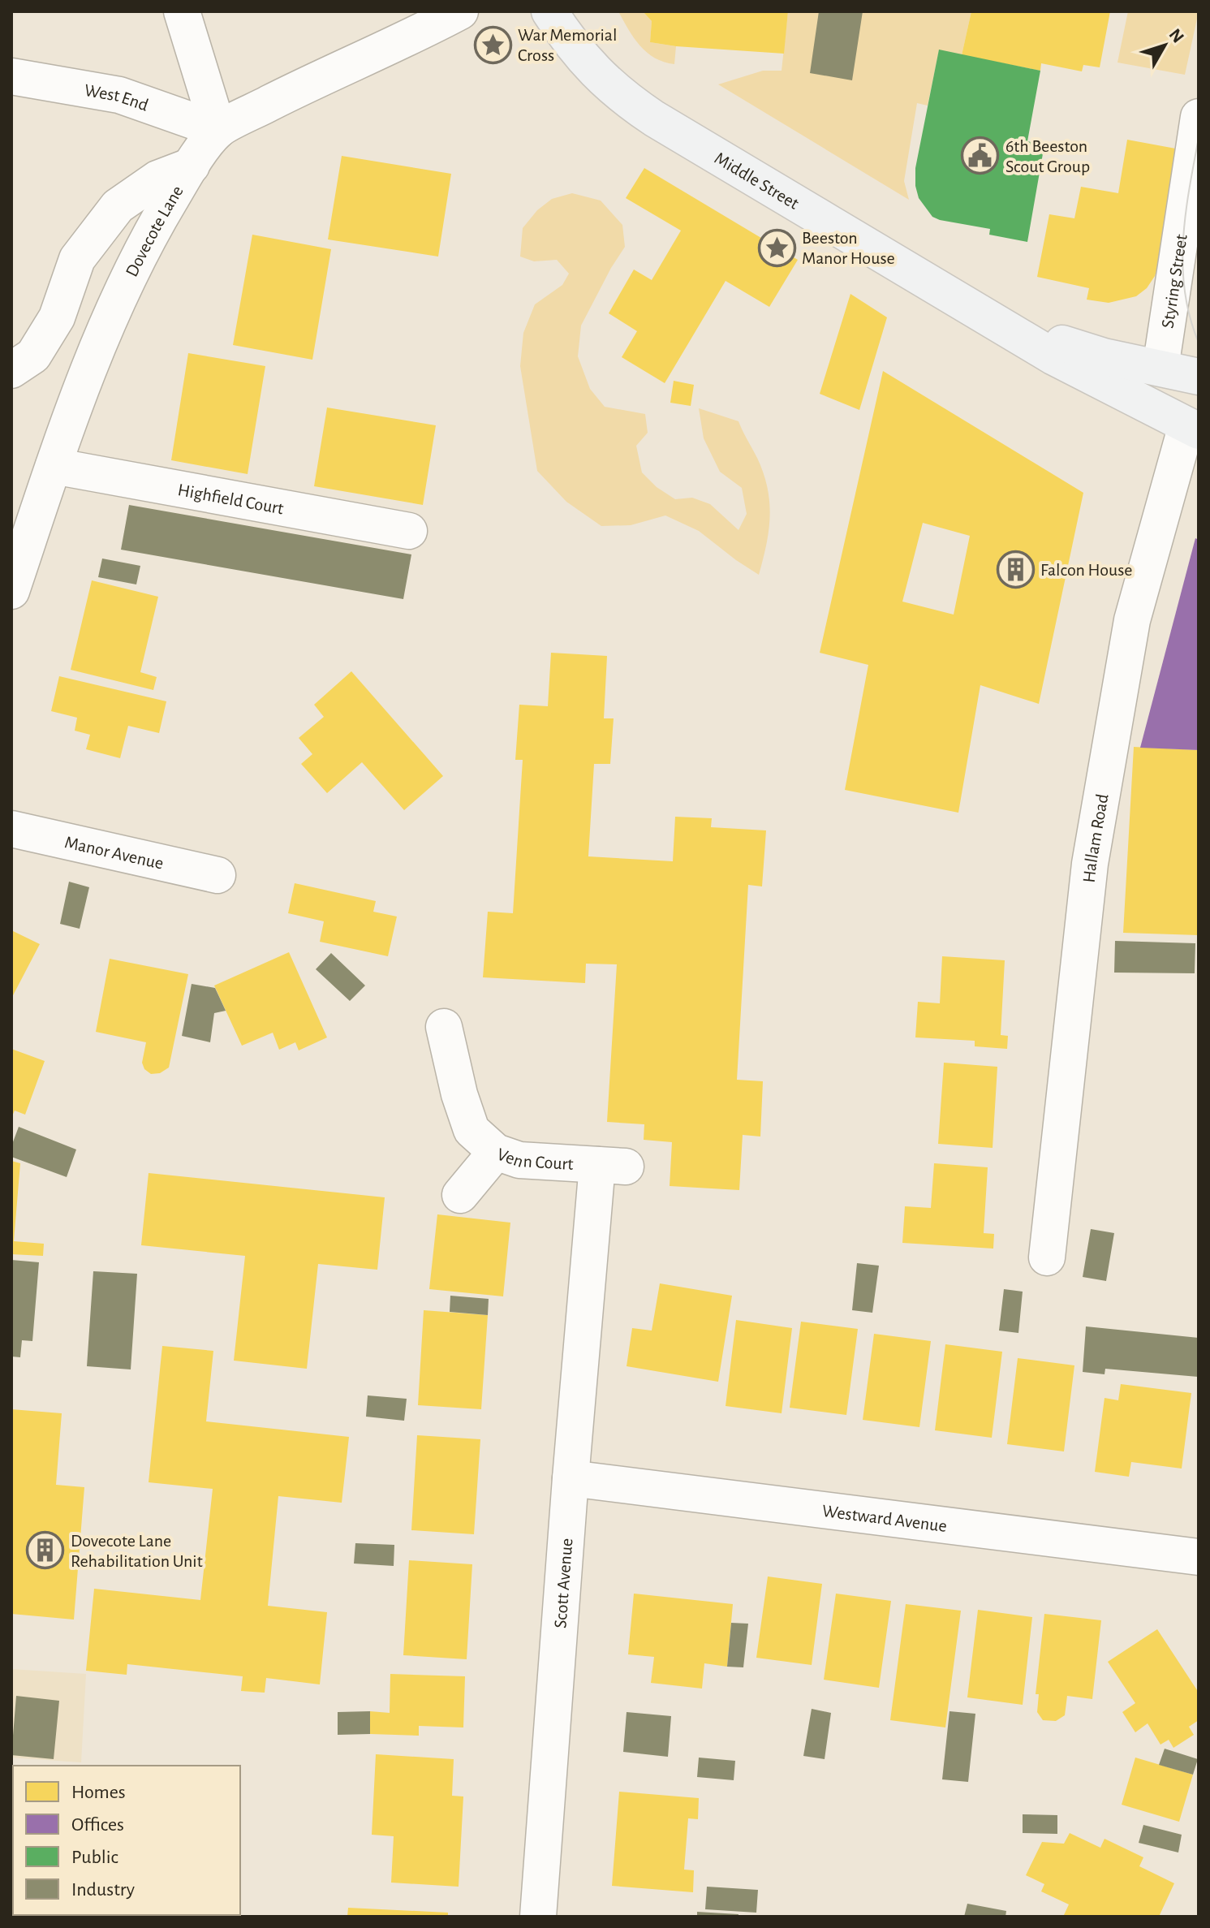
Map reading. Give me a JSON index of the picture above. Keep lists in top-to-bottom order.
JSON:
{
  "streets": {
    "main road": ["Middle Street"],
    "street": [
      "West End",
      "Dovecote Lane",
      "Styring Street",
      "Highfield Court",
      "Hallam Road",
      "Manor Avenue",
      "Venn Court",
      "Westward Avenue",
      "Scott Avenue"
    ]
  },
  "crossings": [
    ["West End", "Dovecote Lane"],
    ["Middle Street", "Styring Street"],
    ["Middle Street", "Hallam Road"],
    ["Dovecote Lane", "Highfield Court"],
    ["Venn Court", "Scott Avenue"],
    ["Westward Avenue", "Scott Avenue"]
  ],
  "places": {
    "place": ["War Memorial Cross", "Beeston Manor House"],
    "public building": ["6th Beeston Scout Group"],
    "building": ["Falcon House", "Dovecote Lane Rehabilitation Unit"]
  },
  "legend": [
    "Homes",
    "Offices",
    "Public",
    "Industry"
  ],
  "north": "top right"
}
